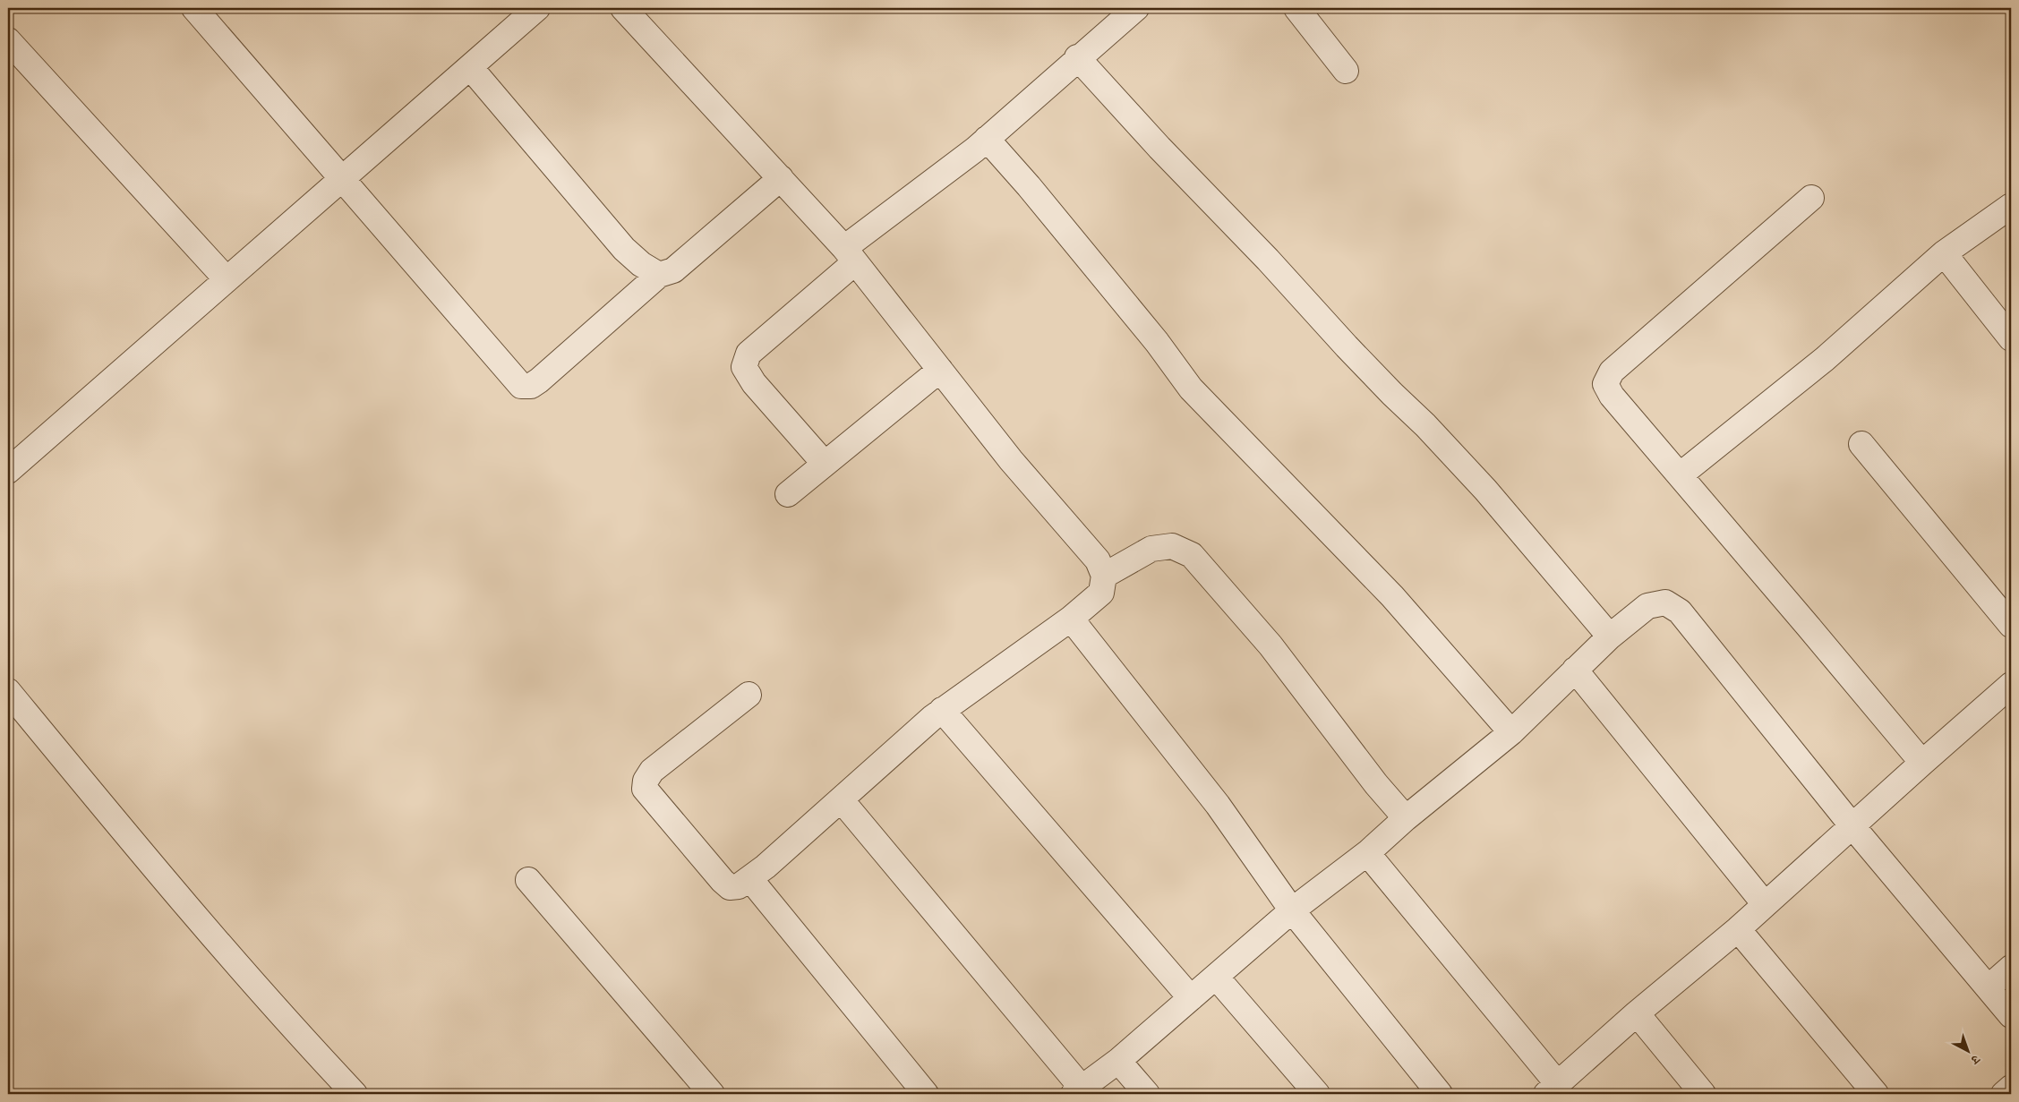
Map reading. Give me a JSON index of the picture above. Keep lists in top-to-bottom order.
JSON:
{
  "north": "bottom right"
}
